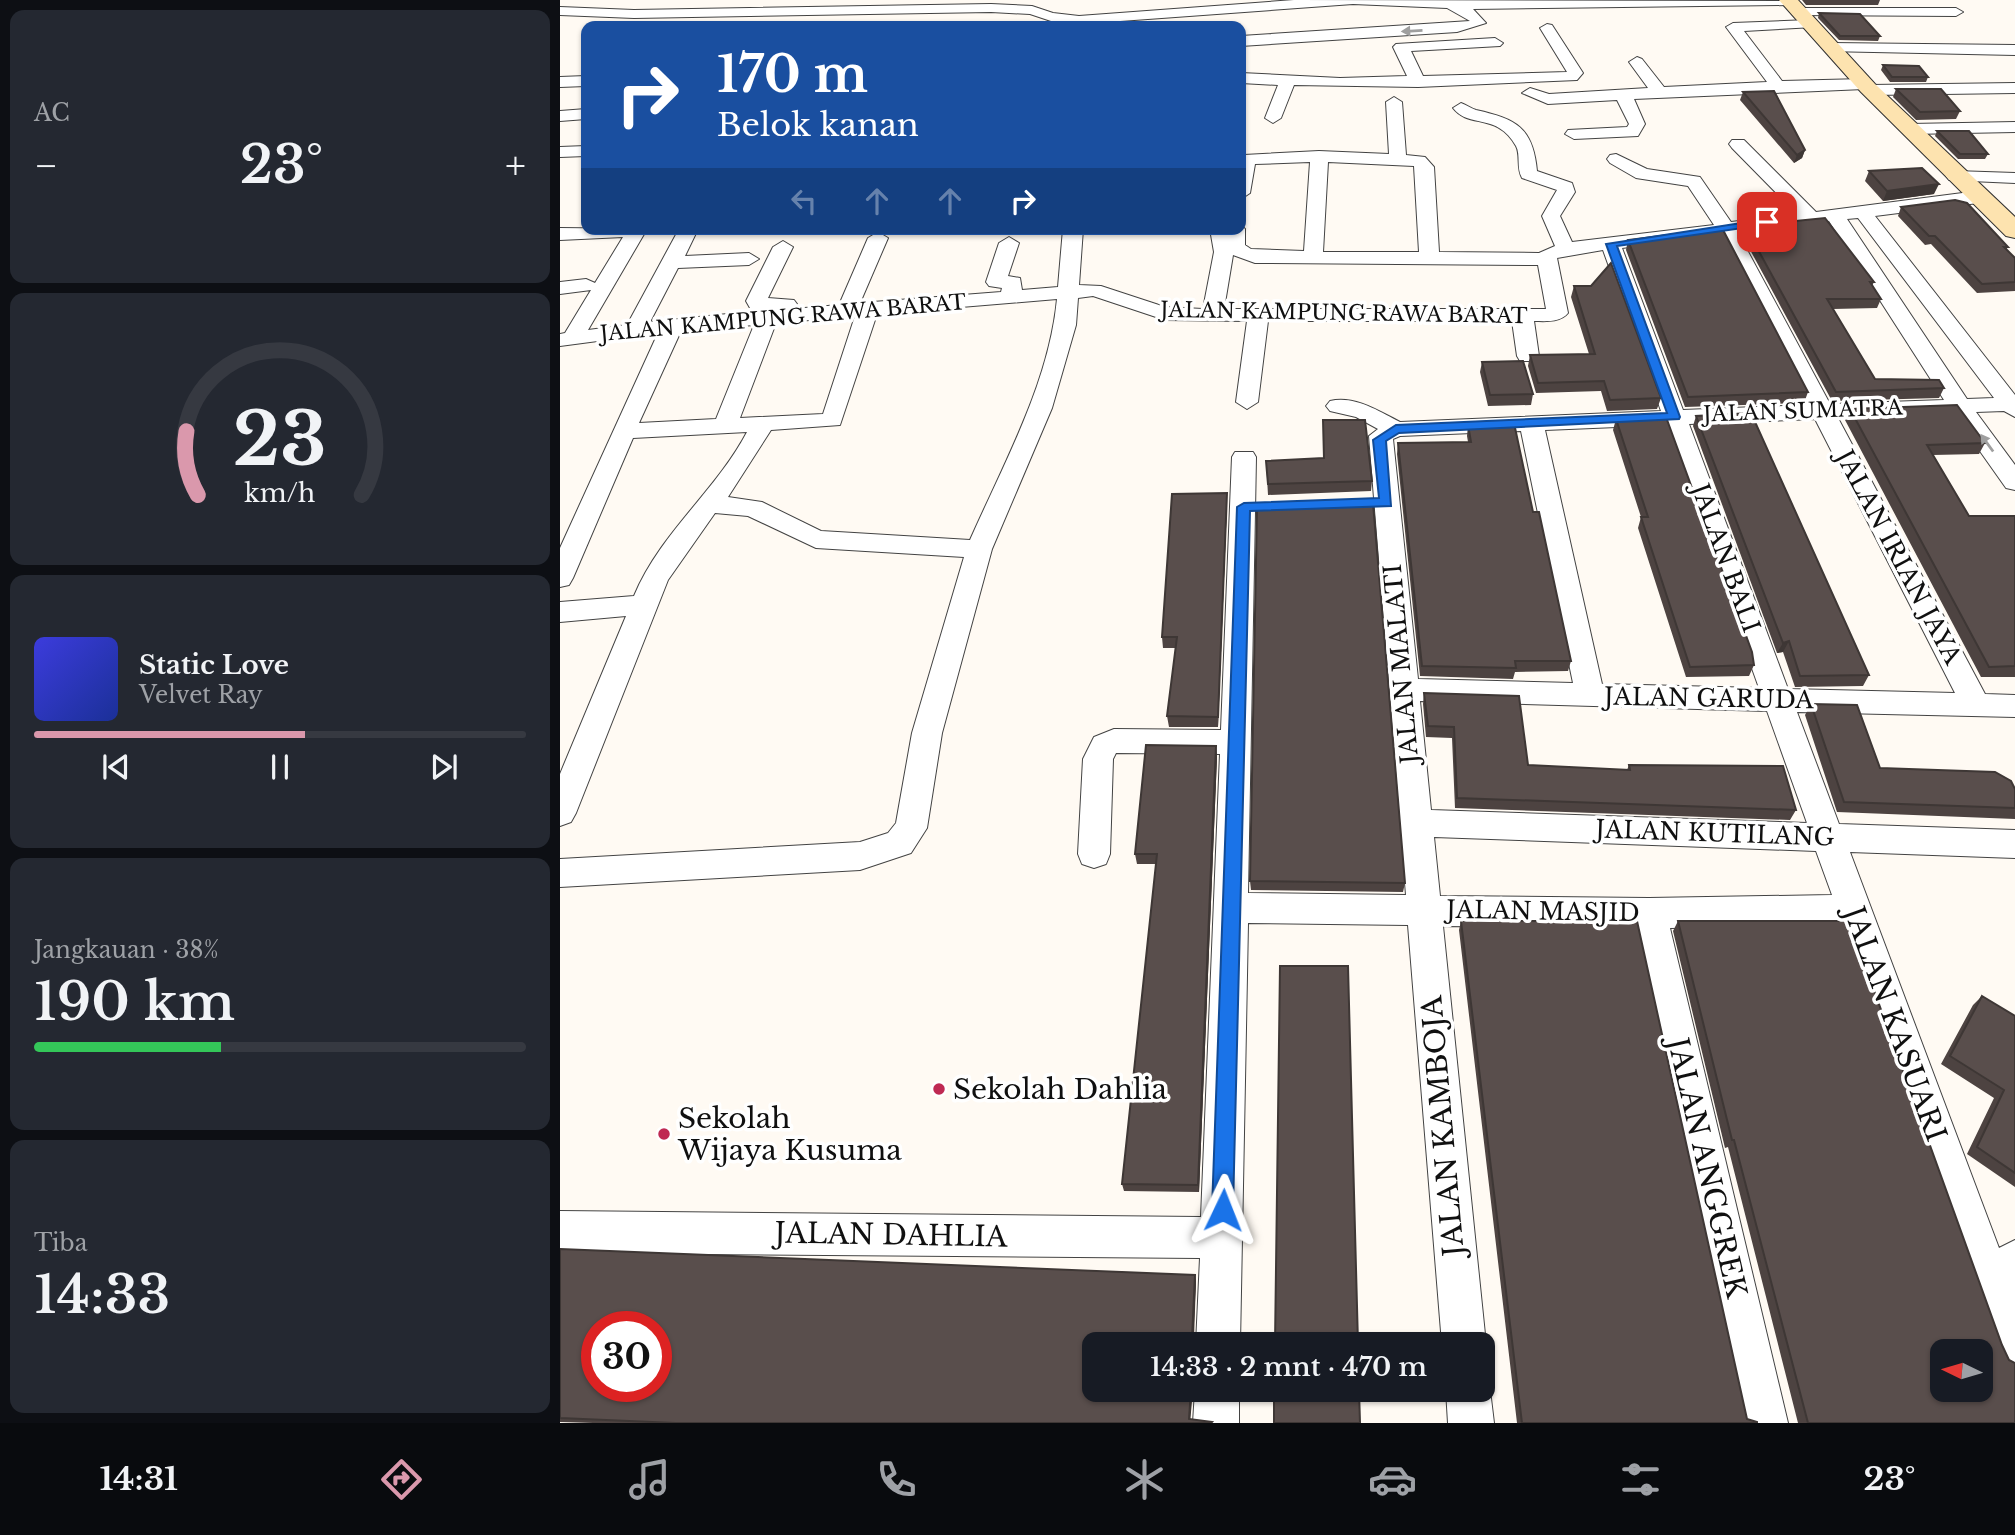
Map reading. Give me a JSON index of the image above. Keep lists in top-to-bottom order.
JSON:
{
  "streets": {
    "street": [
      "JALAN KAMPUNG RAWA BARAT",
      "JALAN SUMATRA",
      "JALAN IRIAN JAYA",
      "JALAN BALI",
      "JALAN MALATI",
      "JALAN GARUDA",
      "JALAN KUTILANG",
      "JALAN MASJID",
      "JALAN KASUARI",
      "JALAN KAMBOJA",
      "JALAN ANGGREK",
      "JALAN DAHLIA"
    ]
  },
  "crossings": [
    ["JALAN SUMATRA", "JALAN IRIAN JAYA"],
    ["JALAN SUMATRA", "JALAN BALI"],
    ["JALAN SUMATRA", "JALAN MALATI"],
    ["JALAN IRIAN JAYA", "JALAN GARUDA"],
    ["JALAN BALI", "JALAN GARUDA"],
    ["JALAN BALI", "JALAN KASUARI"],
    ["JALAN MALATI", "JALAN GARUDA"],
    ["JALAN MALATI", "JALAN KUTILANG"],
    ["JALAN MALATI", "JALAN MASJID"],
    ["JALAN MALATI", "JALAN KAMBOJA"],
    ["JALAN GARUDA", "JALAN KASUARI"],
    ["JALAN KUTILANG", "JALAN KASUARI"],
    ["JALAN MASJID", "JALAN KASUARI"],
    ["JALAN MASJID", "JALAN KAMBOJA"],
    ["JALAN MASJID", "JALAN ANGGREK"]
  ],
  "places": ["Sekolah Dahlia", "Sekolah Wijaya Kusuma"],
  "north": "left",
  "page": {
    "tile": [
      "AC",
      ["Jangkauan · 38%", "190 km"],
      ["Tiba", "14:33"]
    ],
    "turn": ["170 m", "Belok kanan"],
    "heat": ["−", "23°", "+"],
    "song": ["Static Love", "Velvet Ray"],
    "limit": "30",
    "trip": "14:33 · 2 mnt · 470 m",
    "tabs": ["14:31", "23°"],
    "gauge": ["23", "km/h"]
  }
}
